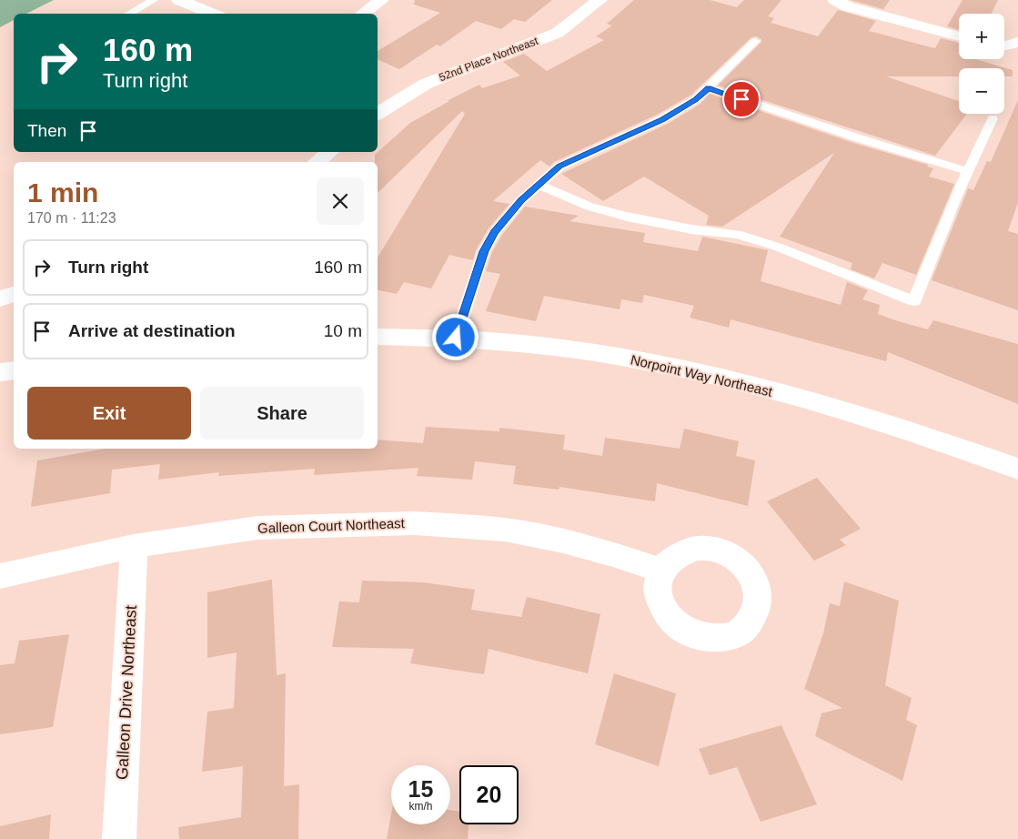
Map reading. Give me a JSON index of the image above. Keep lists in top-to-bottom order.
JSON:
{
  "streets": {
    "street": [
      "52nd Place Northeast",
      "Norpoint Way Northeast",
      "Galleon Court Northeast",
      "Galleon Drive Northeast"
    ]
  },
  "crossings": [
    ["Galleon Court Northeast", "Galleon Drive Northeast"]
  ],
  "page": {
    "map_buttons": ["+", "−"],
    "turn": ["160 m", "Turn right"],
    "then": "Then",
    "heading": ["1 min", "170 m · 11:23"],
    "list": [
      {
        "name": "Turn right",
        "value": "160 m"
      },
      {
        "name": "Arrive at destination",
        "value": "10 m"
      }
    ],
    "buttons": ["Exit", "Share"],
    "speed": "15 km/h",
    "limit": "20"
  }
}
